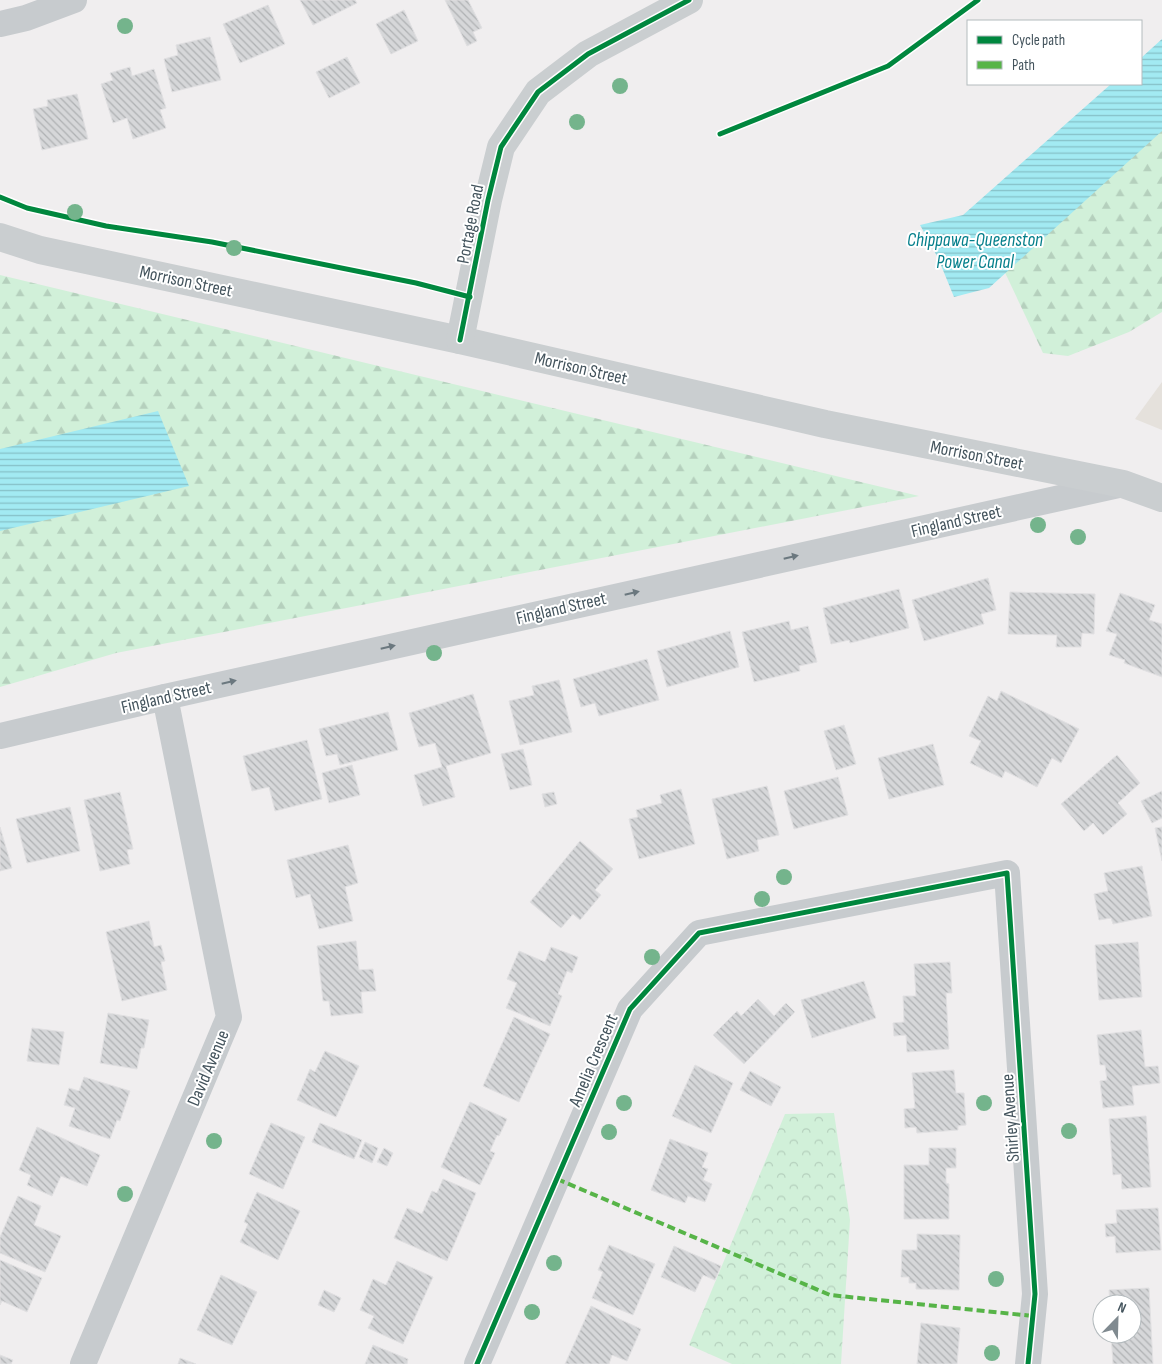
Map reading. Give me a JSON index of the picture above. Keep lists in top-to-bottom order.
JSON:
{
  "streets": {
    "street": [
      "Portage Road",
      "Morrison Street",
      "Fingland Street",
      "Amelia Crescent",
      "David Avenue",
      "Shirley Avenue"
    ]
  },
  "crossings": [
    ["Portage Road", "Morrison Street"],
    ["Morrison Street", "Fingland Street"],
    ["Fingland Street", "David Avenue"],
    ["Amelia Crescent", "Shirley Avenue"]
  ],
  "one_way": ["Fingland Street"],
  "water": ["Chippawa-Queenston Power Canal"],
  "legend": ["Cycle path", "Path"],
  "north": "top right"
}
